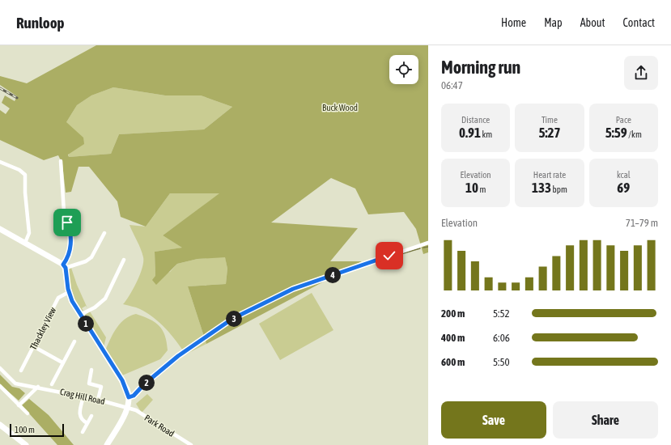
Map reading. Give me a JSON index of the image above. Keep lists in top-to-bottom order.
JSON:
{
  "streets": {
    "street": ["Thackley View", "Crag Hill Road", "Park Road"]
  },
  "crossings": [
    ["Crag Hill Road", "Park Road"]
  ],
  "parks": ["Buck Wood"],
  "scale_bar": "100 m",
  "page": {
    "header": "Runloop",
    "nav": [
      "Home",
      "Map",
      "About",
      "Contact"
    ],
    "heading": ["Morning run", "06:47"],
    "stats": [
      ["Distance", "0.91 km"],
      ["Time", "5:27"],
      ["Pace", "5:59 /km"],
      ["Elevation", "10 m"],
      ["Heart rate", "133 bpm"],
      ["kcal", "69"]
    ],
    "chart": ["Elevation", "71–79 m"],
    "pins": [
      "4",
      "3",
      "1",
      "2"
    ],
    "list": [
      {
        "name": "200 m",
        "note": "5:52"
      },
      {
        "name": "400 m",
        "note": "6:06"
      },
      {
        "name": "600 m",
        "note": "5:50"
      }
    ],
    "buttons": ["Save", "Share"],
    "scale": "100 m"
  }
}
